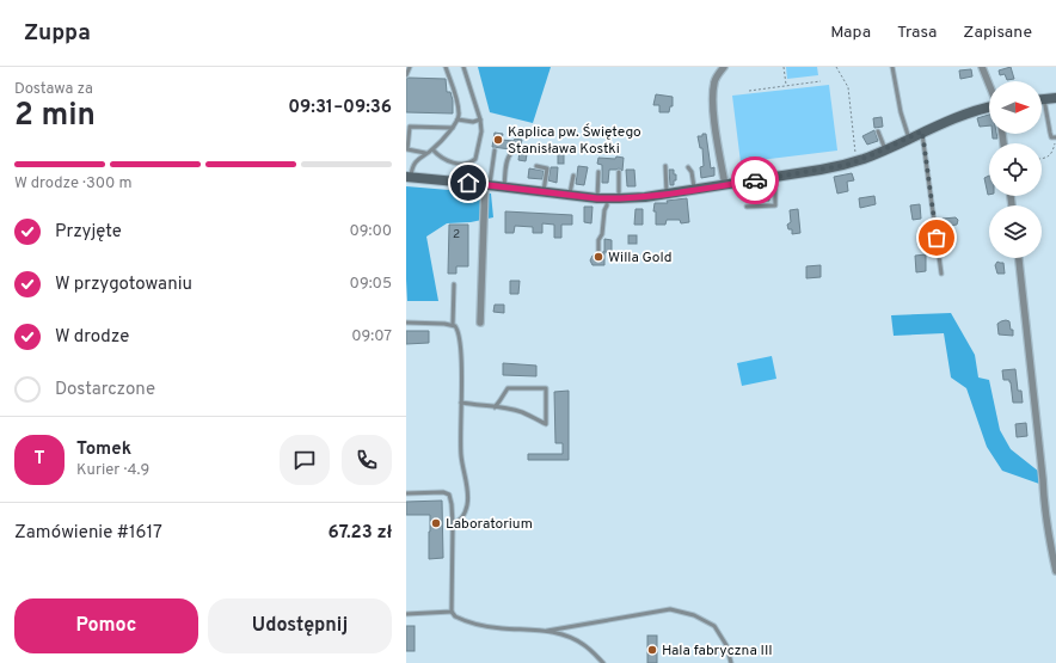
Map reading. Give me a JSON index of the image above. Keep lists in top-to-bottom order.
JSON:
{
  "places": [
    "Kaplica pw. Świętego Stanisława Kostki",
    "Willa Gold",
    "Laboratorium",
    "Hala fabryczna III"
  ],
  "house_numbers": ["2"],
  "north": "right",
  "page": {
    "header": "Zuppa",
    "nav": ["Mapa", "Trasa", "Zapisane"],
    "heading": ["2 min", "Dostawa za", "09:31–09:36"],
    "panel": [
      "Tomek",
      "Kurier · 4.9",
      "Zamówienie #1617",
      "67.23 zł"
    ],
    "bar": "W drodze · 300 m",
    "list": [
      ["Przyjęte", "09:00"],
      ["W przygotowaniu", "09:05"],
      ["W drodze", "09:07"],
      "Dostarczone"
    ],
    "round": "T",
    "buttons": ["Pomoc", "Udostępnij"]
  }
}
